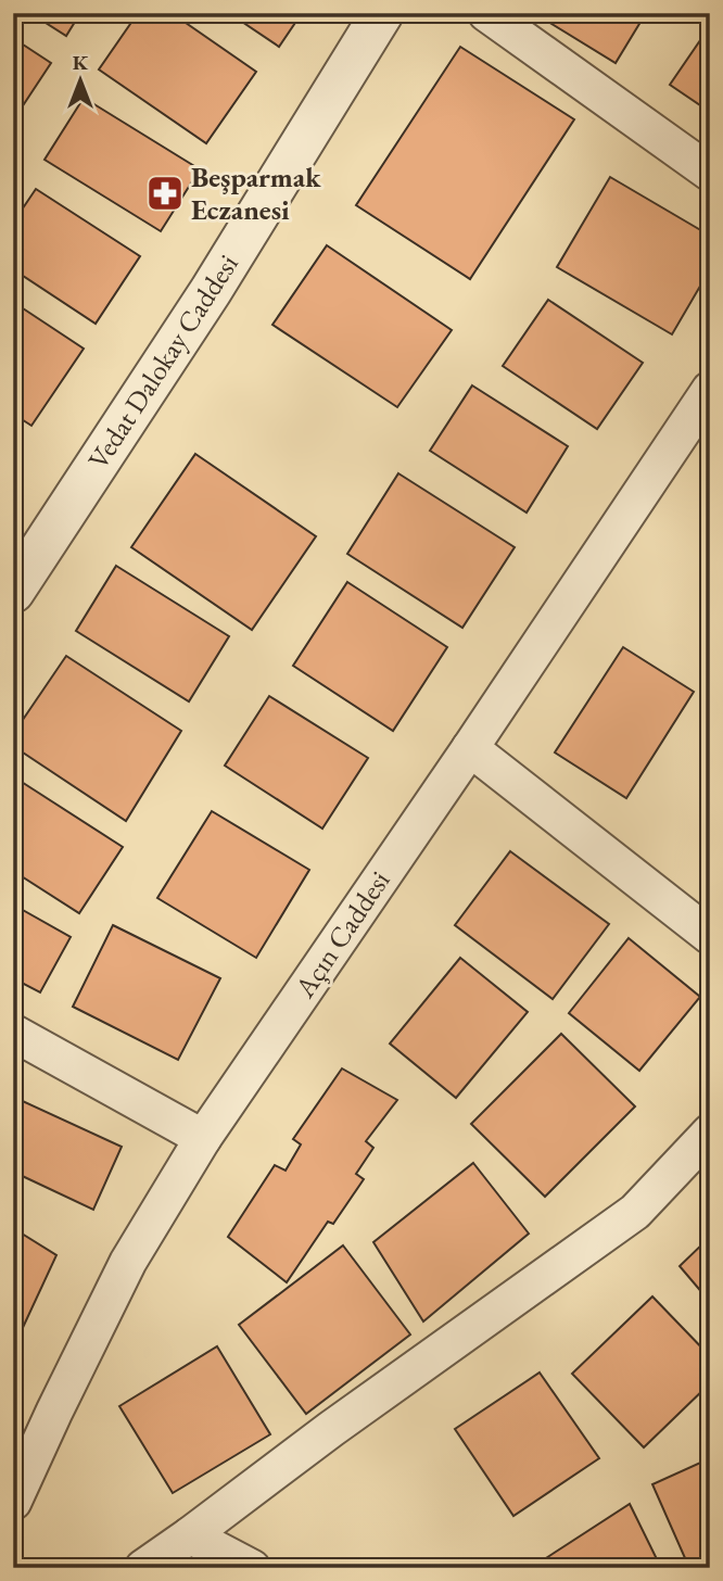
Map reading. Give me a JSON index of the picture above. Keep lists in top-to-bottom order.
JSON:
{
  "streets": {
    "street": ["Vedat Dalokay Caddesi", "Açın Caddesi"]
  },
  "places": {
    "pharmacy": ["Beşparmak Eczanesi"]
  },
  "north": "top"
}
